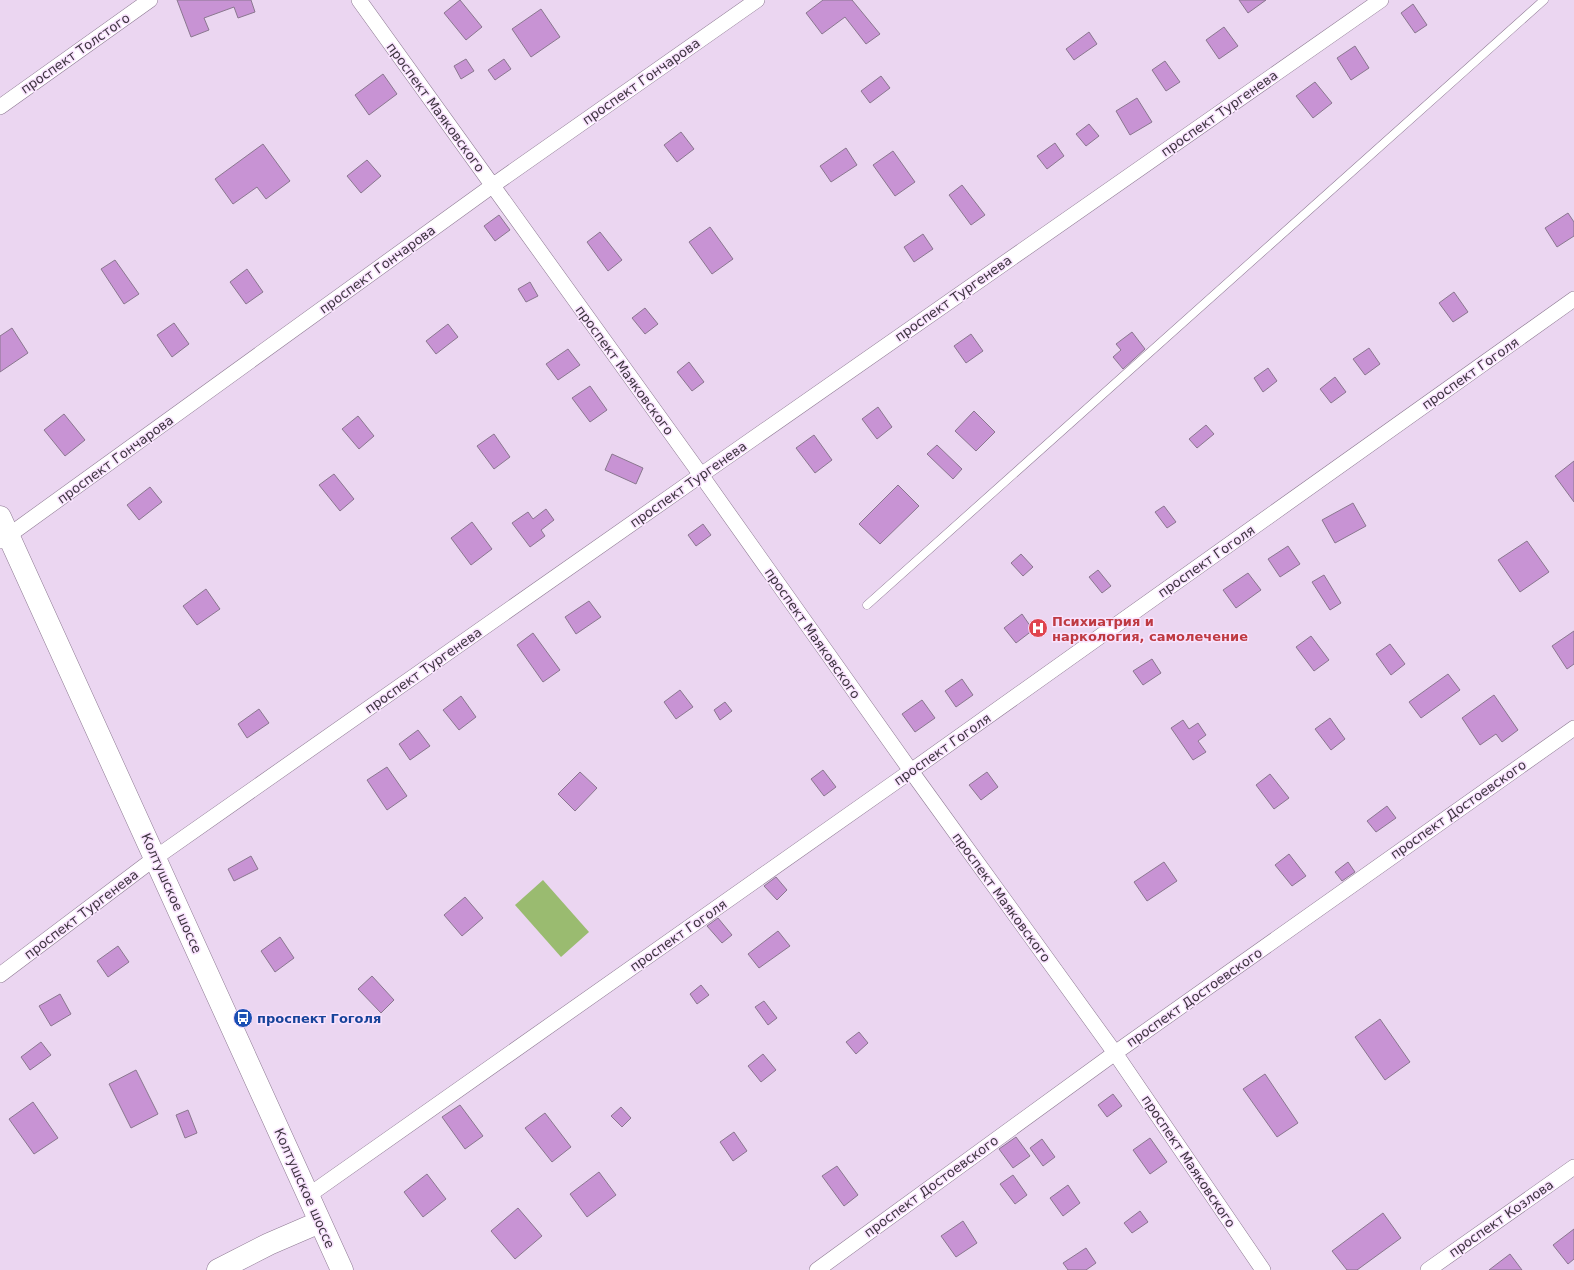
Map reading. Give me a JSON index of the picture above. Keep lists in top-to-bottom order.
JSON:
{
  "streets": {
    "main road": ["Колтушское шоссе"],
    "street": [
      "проспект Толстого",
      "проспект Гончарова",
      "проспект Маяковского",
      "проспект Тургенева",
      "проспект Гоголя",
      "проспект Достоевского",
      "проспект Козлова"
    ]
  },
  "crossings": [
    ["проспект Гончарова", "проспект Маяковского"],
    ["проспект Гончарова", "Колтушское шоссе"],
    ["проспект Маяковского", "проспект Тургенева"],
    ["проспект Маяковского", "проспект Гоголя"],
    ["проспект Маяковского", "проспект Достоевского"],
    ["проспект Тургенева", "Колтушское шоссе"],
    ["проспект Гоголя", "Колтушское шоссе"]
  ],
  "places": {
    "hospital": ["Психиатрия и наркология, самолечение"],
    "bus stop": ["проспект Гоголя"]
  }
}
